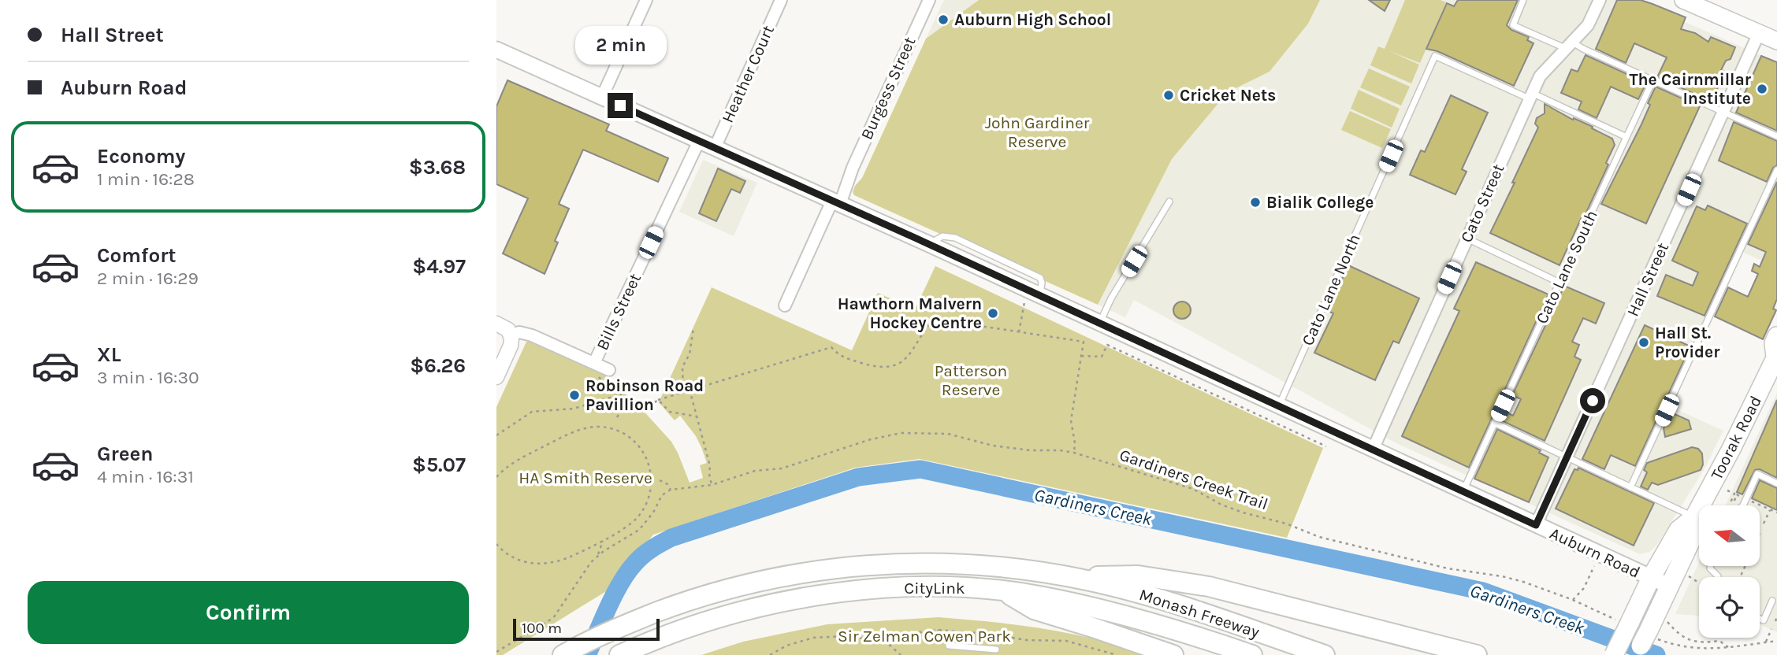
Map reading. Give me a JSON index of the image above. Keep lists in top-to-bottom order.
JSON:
{
  "streets": {
    "highway": ["Toorak Road", "CityLink", "Monash Freeway"],
    "main road": ["Auburn Road"],
    "street": [
      "Heather Court",
      "Burgess Street",
      "Cato Street",
      "Hall Street",
      "Bills Street"
    ],
    "lane": ["Cato Lane South", "Cato Lane North"],
    "path": ["Gardiners Creek Trail"]
  },
  "crossings": [
    ["Heather Court", "Auburn Road"],
    ["Burgess Street", "Auburn Road"],
    ["Cato Street", "Cato Lane North"],
    ["Cato Street", "Auburn Road"],
    ["Cato Lane South", "Auburn Road"],
    ["Hall Street", "Auburn Road"],
    ["Cato Lane North", "Auburn Road"],
    ["Bills Street", "Auburn Road"],
    ["Toorak Road", "Gardiners Creek Trail"],
    ["Toorak Road", "Auburn Road"],
    ["CityLink", "Monash Freeway"]
  ],
  "water": ["Gardiners Creek"],
  "parks": [
    "John Gardiner Reserve",
    "Patterson Reserve",
    "HA Smith Reserve",
    "Sir Zelman Cowen Park"
  ],
  "places": [
    "Auburn High School",
    "The Cairnmillar Institute",
    "Cricket Nets",
    "Bialik College",
    "Hawthorn Malvern Hockey Centre",
    "Hall St. Provider",
    "Robinson Road Pavillion"
  ],
  "scale_bar": "100 m",
  "north": "left",
  "page": {
    "banner": ["Hall Street", "Auburn Road"],
    "bubble": "2 min",
    "list": [
      {
        "name": "Economy",
        "note": "1 min · 16:28",
        "value": "$3.68"
      },
      {
        "name": "Comfort",
        "note": "2 min · 16:29",
        "value": "$4.97"
      },
      {
        "name": "XL",
        "note": "3 min · 16:30",
        "value": "$6.26"
      },
      {
        "name": "Green",
        "note": "4 min · 16:31",
        "value": "$5.07"
      }
    ],
    "buttons": "Confirm",
    "scale": "100 m"
  }
}
